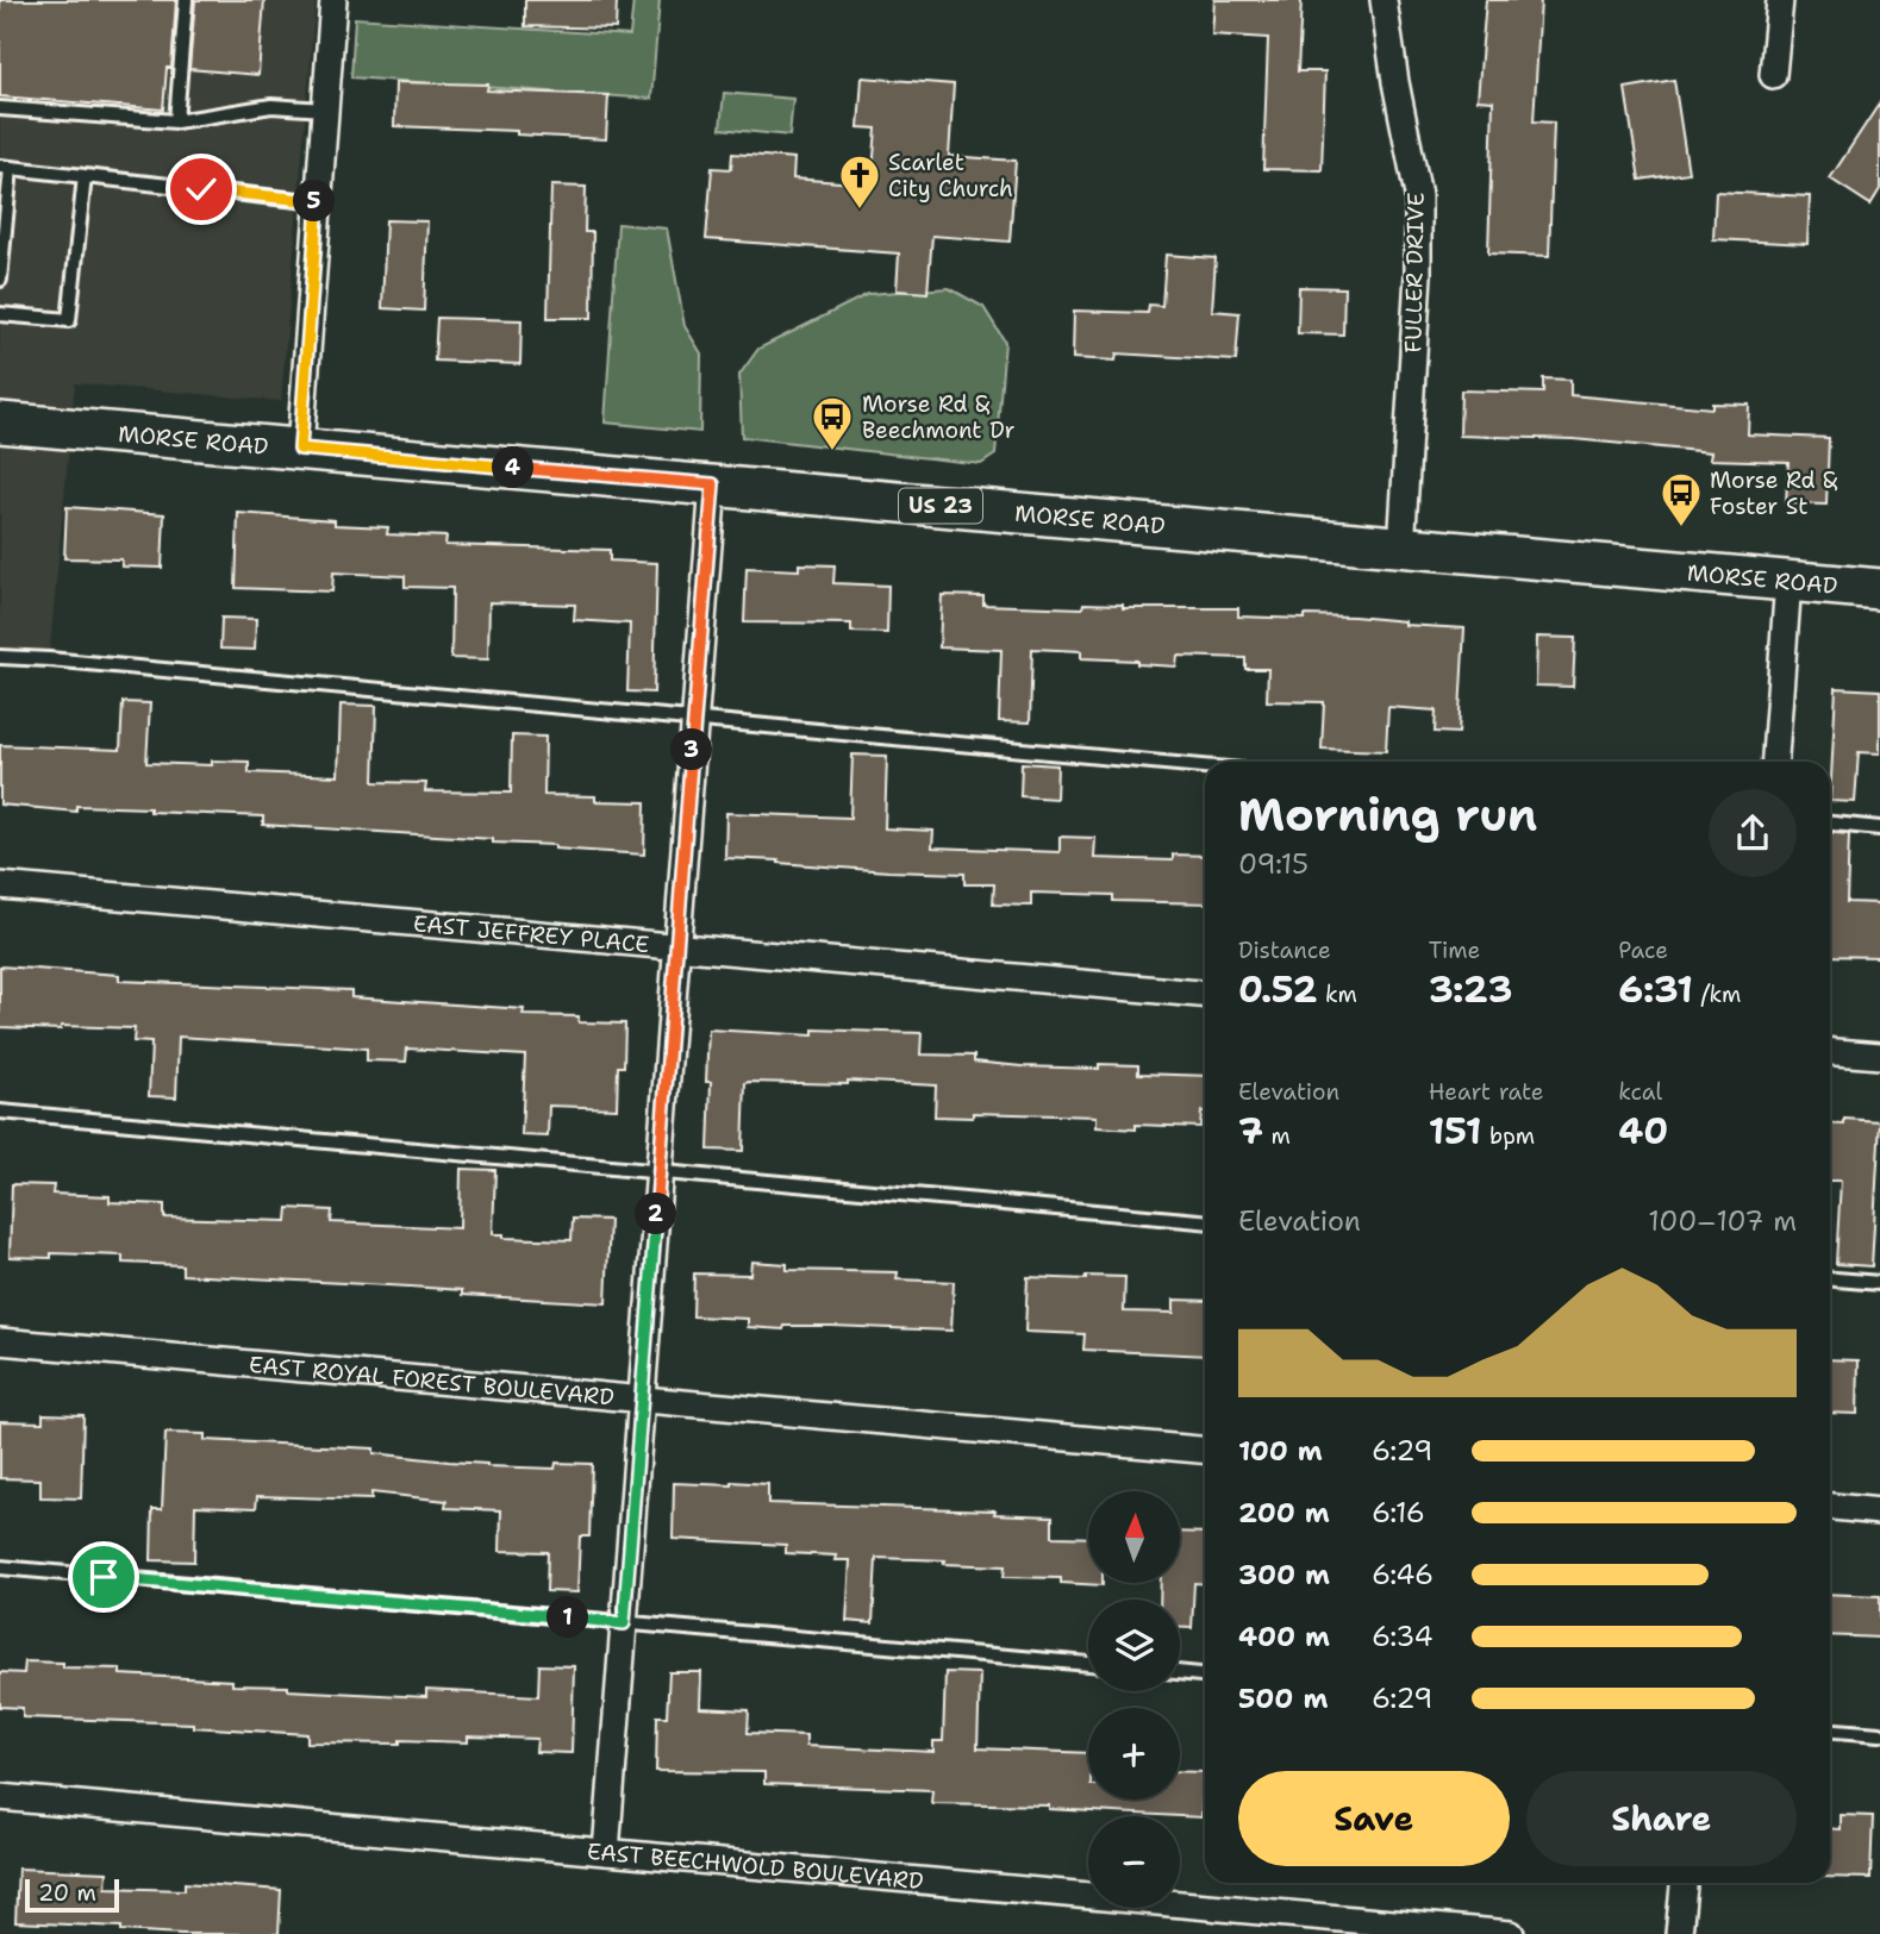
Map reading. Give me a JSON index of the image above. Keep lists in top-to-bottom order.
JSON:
{
  "streets": {
    "main road": ["MORSE ROAD", "US 23"],
    "street": [
      "FULLER DRIVE",
      "EAST JEFFREY PLACE",
      "EAST ROYAL FOREST BOULEVARD",
      "EAST BEECHWOLD BOULEVARD"
    ]
  },
  "crossings": [
    ["FULLER DRIVE", "MORSE ROAD"]
  ],
  "places": {
    "church": ["Scarlet City Church"],
    "bus stop": ["Morse Rd & Beechmont Dr", "Morse Rd & Foster St"]
  },
  "scale_bar": "20 m",
  "north": "top",
  "page": {
    "pins": [
      "5",
      "4",
      "3",
      "2",
      "1"
    ],
    "heading": ["Morning run", "09:15"],
    "stats": [
      ["Distance", "0.52 km"],
      ["Time", "3:23"],
      ["Pace", "6:31 /km"],
      ["Elevation", "7 m"],
      ["Heart rate", "151 bpm"],
      ["kcal", "40"]
    ],
    "chart": ["Elevation", "100–107 m"],
    "list": [
      {
        "name": "100 m",
        "note": "6:29"
      },
      {
        "name": "200 m",
        "note": "6:16"
      },
      {
        "name": "300 m",
        "note": "6:46"
      },
      {
        "name": "400 m",
        "note": "6:34"
      },
      {
        "name": "500 m",
        "note": "6:29"
      }
    ],
    "map_buttons": ["+", "−"],
    "buttons": ["Save", "Share"],
    "scale": "20 m"
  }
}
